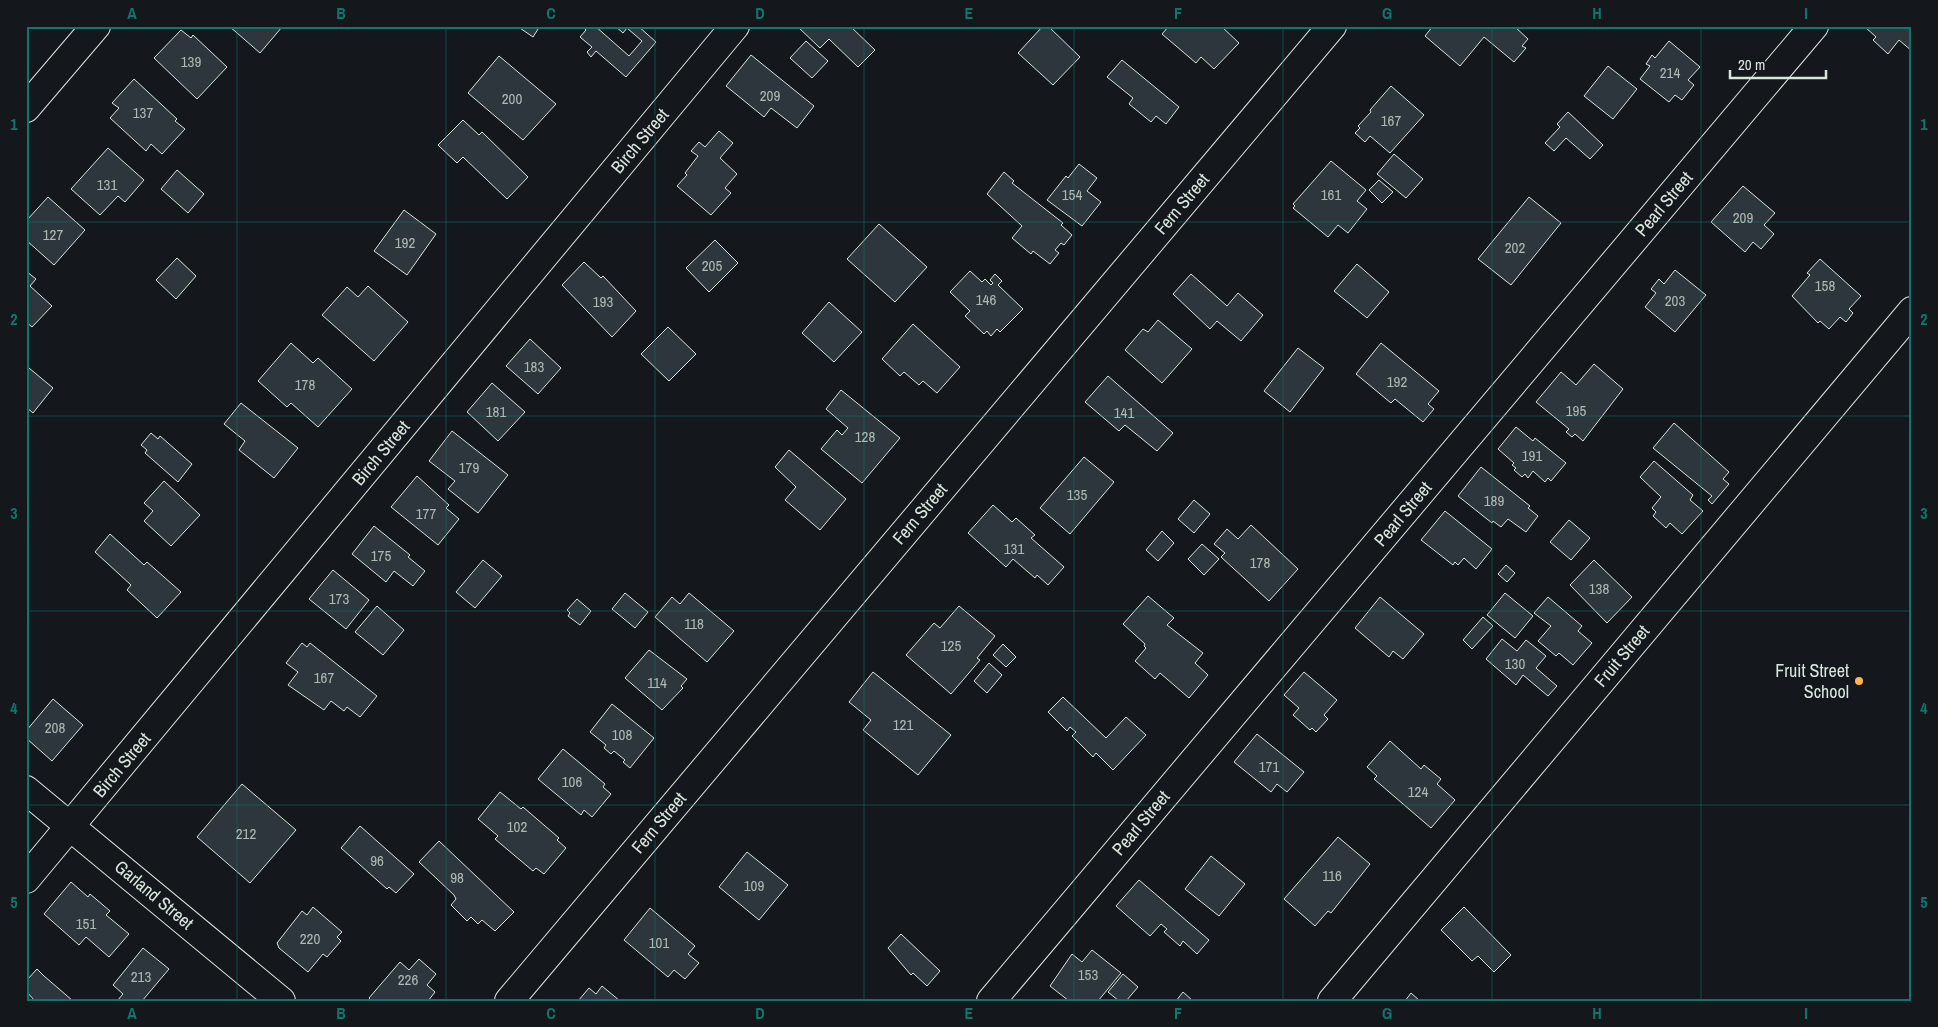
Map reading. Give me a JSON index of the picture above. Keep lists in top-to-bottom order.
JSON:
{
  "streets": {
    "street": [
      "Birch Street",
      "Fern Street",
      "Pearl Street",
      "Fruit Street",
      "Garland Street"
    ]
  },
  "crossings": [
    ["Birch Street", "Garland Street"]
  ],
  "places": ["Fruit Street School"],
  "house_numbers": [
    "139",
    "214",
    "209",
    "200",
    "137",
    "167",
    "131",
    "154",
    "161",
    "209",
    "127",
    "192",
    "202",
    "205",
    "158",
    "146",
    "203",
    "193",
    "183",
    "192",
    "178",
    "195",
    "181",
    "141",
    "128",
    "191",
    "179",
    "135",
    "189",
    "177",
    "131",
    "175",
    "178",
    "138",
    "173",
    "118",
    "125",
    "130",
    "167",
    "114",
    "121",
    "208",
    "108",
    "171",
    "106",
    "124",
    "102",
    "212",
    "96",
    "116",
    "98",
    "109",
    "151",
    "220",
    "101",
    "153",
    "213",
    "226"
  ],
  "scale_bar": "20 m",
  "grid": {
    "columns": [
      "A",
      "B",
      "C",
      "D",
      "E",
      "F",
      "G",
      "H",
      "I"
    ],
    "rows": [
      "1",
      "2",
      "3",
      "4",
      "5"
    ]
  }
}
